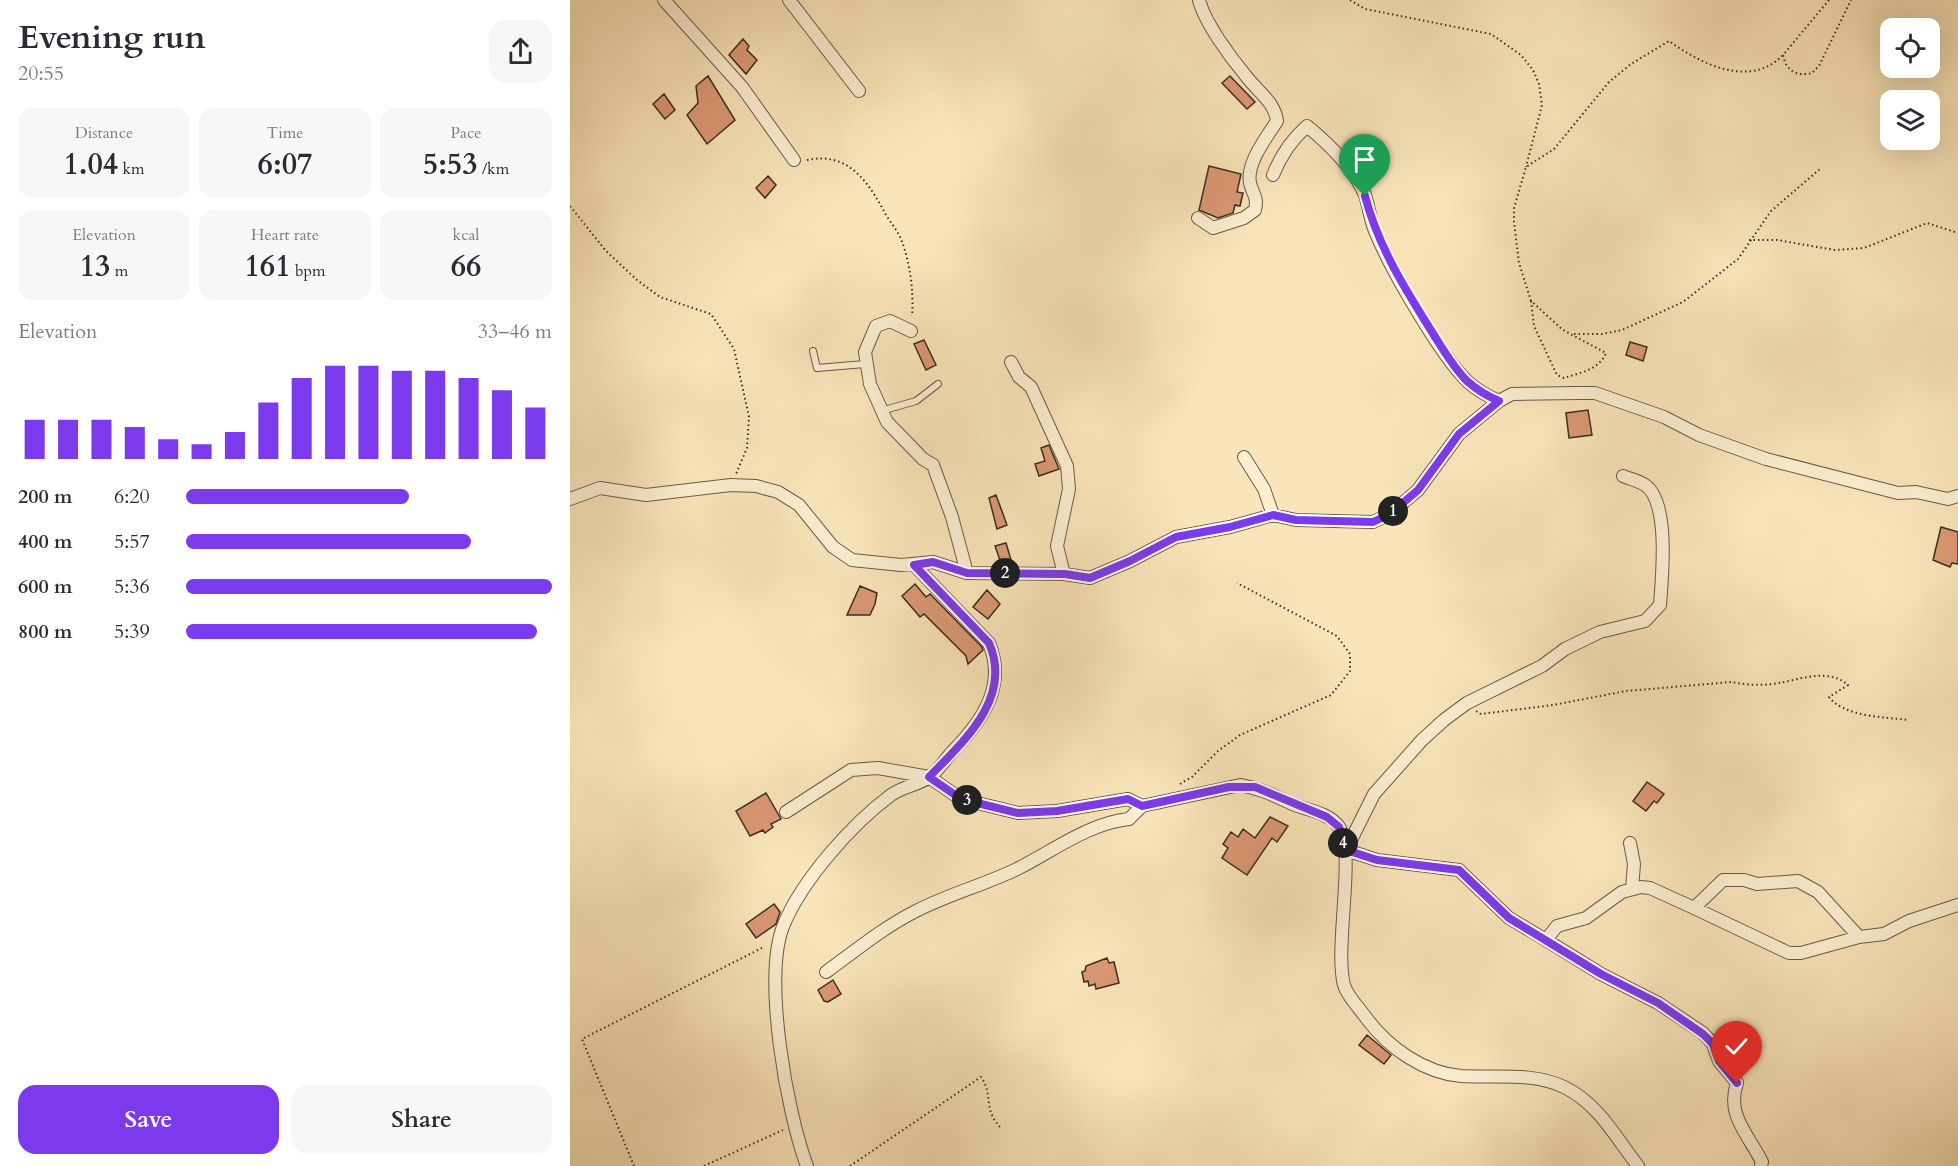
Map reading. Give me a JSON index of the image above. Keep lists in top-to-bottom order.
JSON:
{
  "page": {
    "heading": ["Evening run", "20:55"],
    "stats": [
      ["Distance", "1.04 km"],
      ["Time", "6:07"],
      ["Pace", "5:53 /km"],
      ["Elevation", "13 m"],
      ["Heart rate", "161 bpm"],
      ["kcal", "66"]
    ],
    "chart": ["Elevation", "33–46 m"],
    "list": [
      {
        "name": "200 m",
        "note": "6:20"
      },
      {
        "name": "400 m",
        "note": "5:57"
      },
      {
        "name": "600 m",
        "note": "5:36"
      },
      {
        "name": "800 m",
        "note": "5:39"
      }
    ],
    "pins": [
      "1",
      "2",
      "3",
      "4"
    ],
    "buttons": ["Save", "Share"]
  }
}
